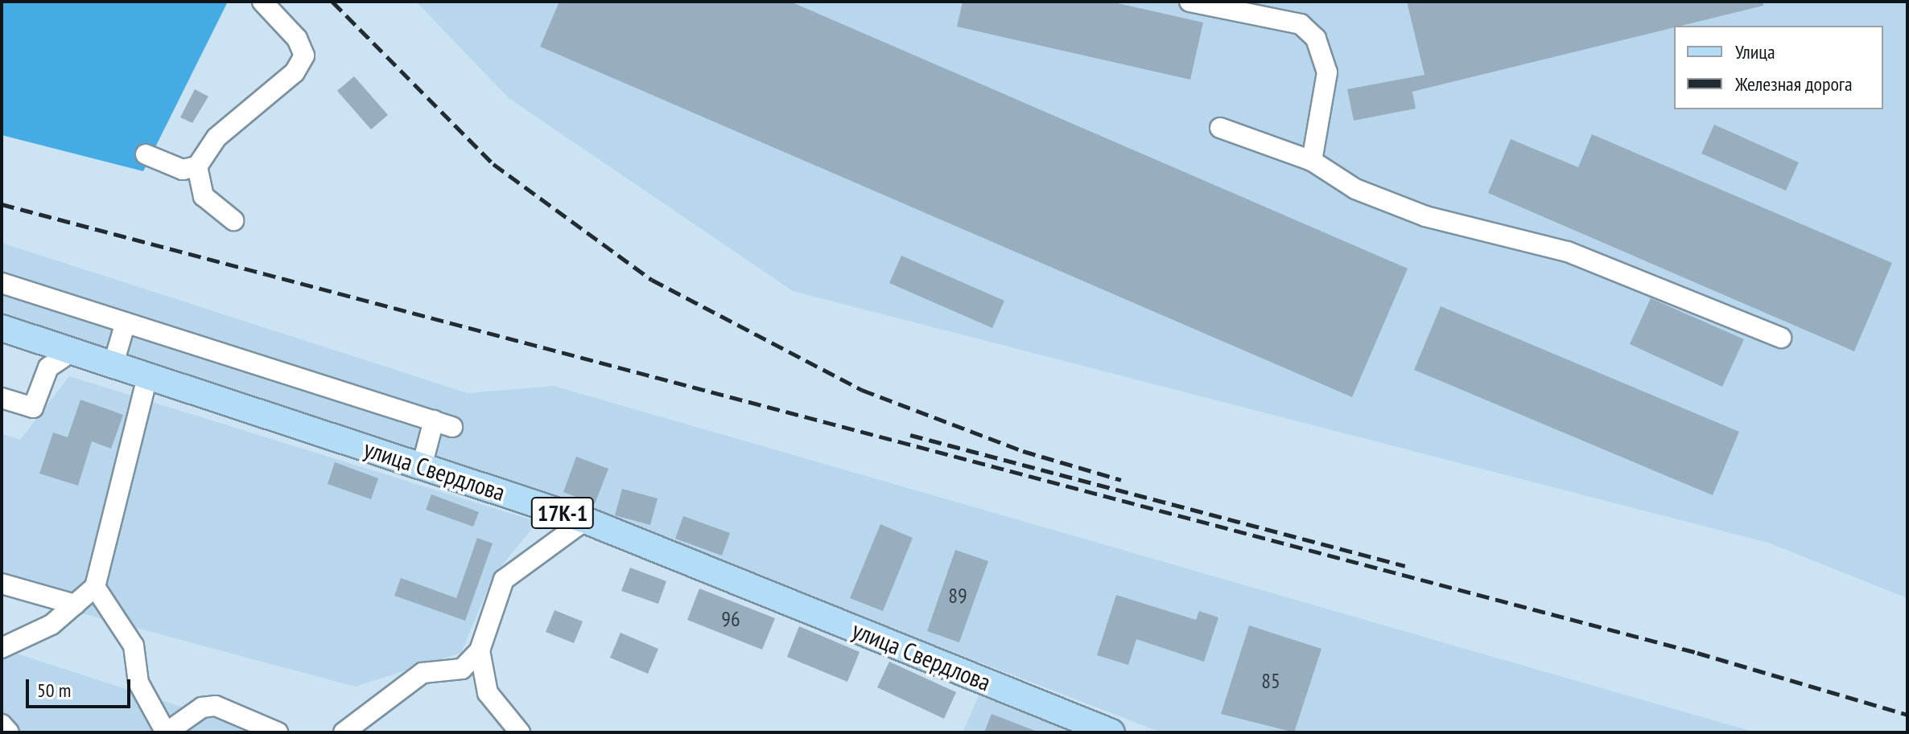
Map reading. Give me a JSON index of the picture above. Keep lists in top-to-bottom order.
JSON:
{
  "streets": {
    "main road": ["улица Свердлова", "17К-1"]
  },
  "house_numbers": ["89", "96", "85"],
  "legend": ["Улица", "Железная дорога"],
  "scale_bar": "50 m"
}
